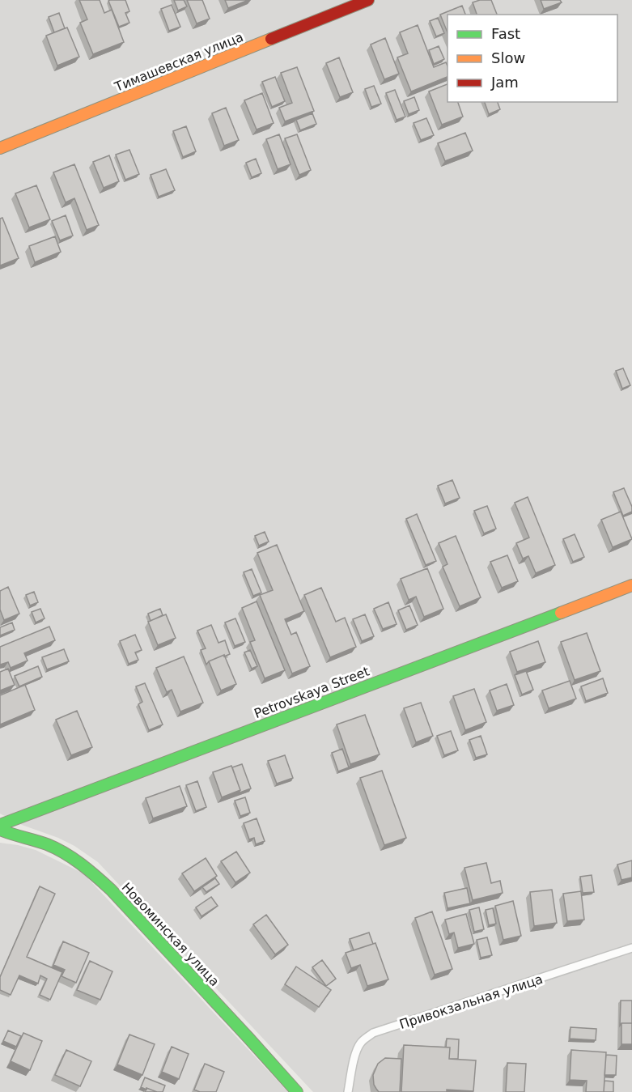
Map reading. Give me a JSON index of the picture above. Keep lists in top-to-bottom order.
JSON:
{
  "streets": {
    "street": ["Тимашевская улица", "Petrovskaya Street", "Новоминская улица"],
    "lane": ["Привокзальная улица"]
  },
  "legend": ["Fast", "Slow", "Jam"]
}
